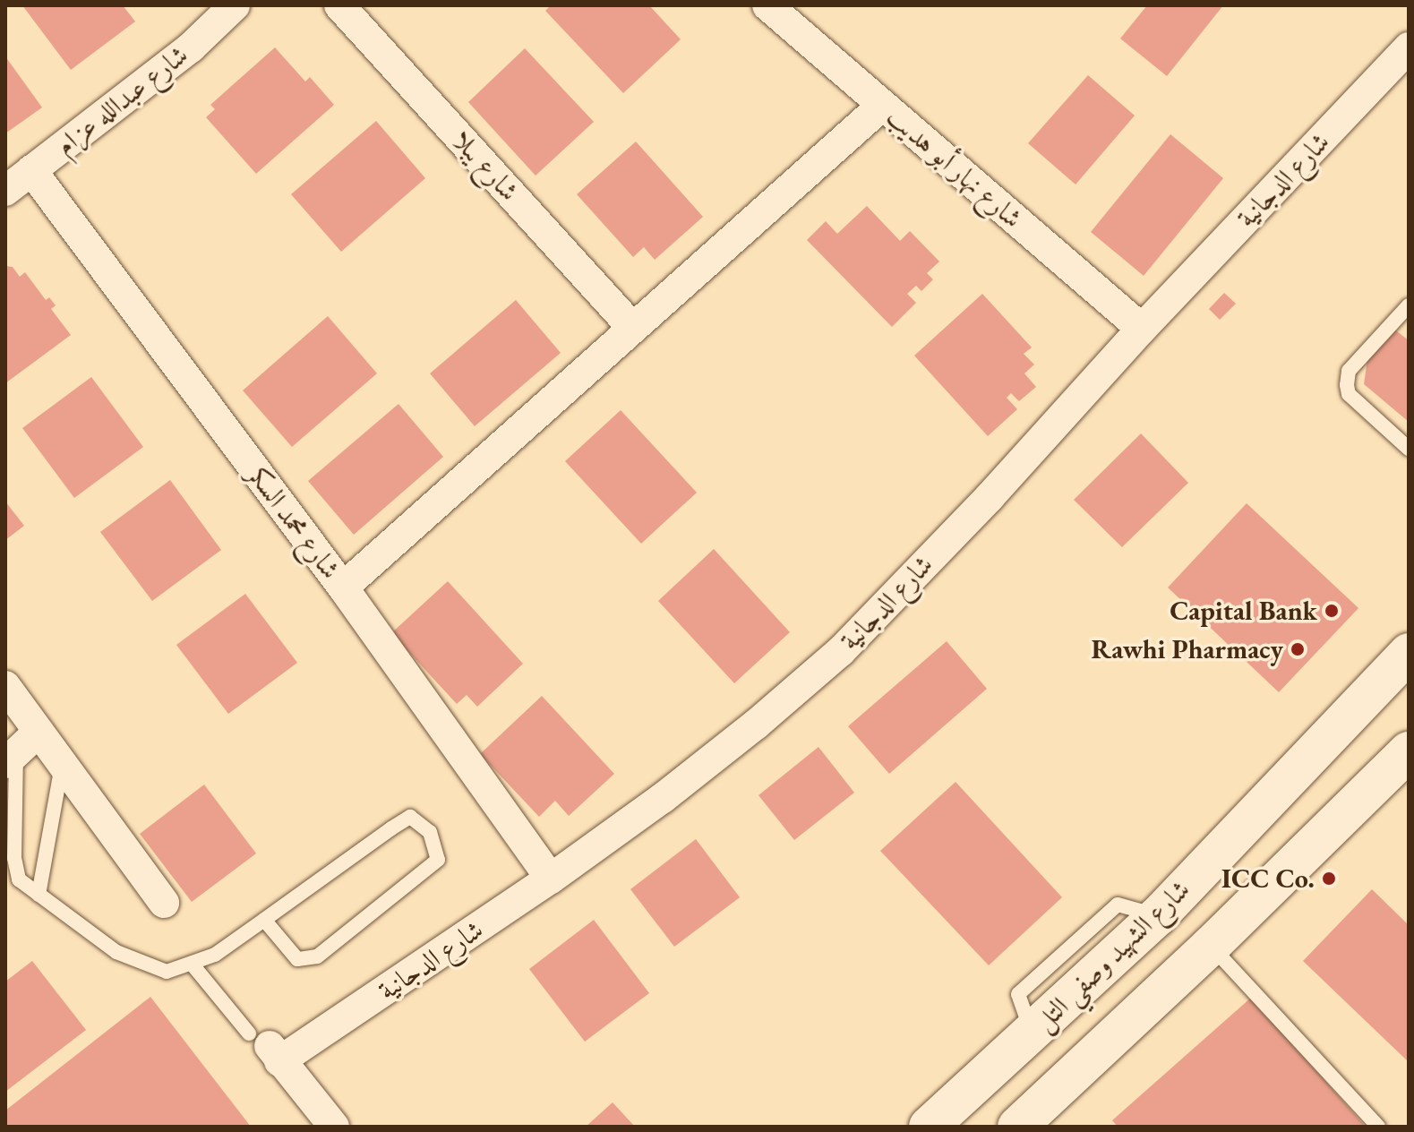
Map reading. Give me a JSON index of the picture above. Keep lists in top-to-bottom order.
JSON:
{
  "streets": {
    "main road": ["شارع الشهيد وصفي التل"],
    "street": [
      "شارع عبدالله عزام",
      "شارع يبلا",
      "شارع نهار أبو هديب",
      "شارع الدجانية",
      "شارع محمد السكر"
    ]
  },
  "crossings": [
    ["شارع عبدالله عزام", "شارع محمد السكر"],
    ["شارع نهار أبو هديب", "شارع الدجانية"],
    ["شارع الدجانية", "شارع محمد السكر"]
  ],
  "places": ["Capital Bank", "Rawhi Pharmacy", "ICC Co."]
}
